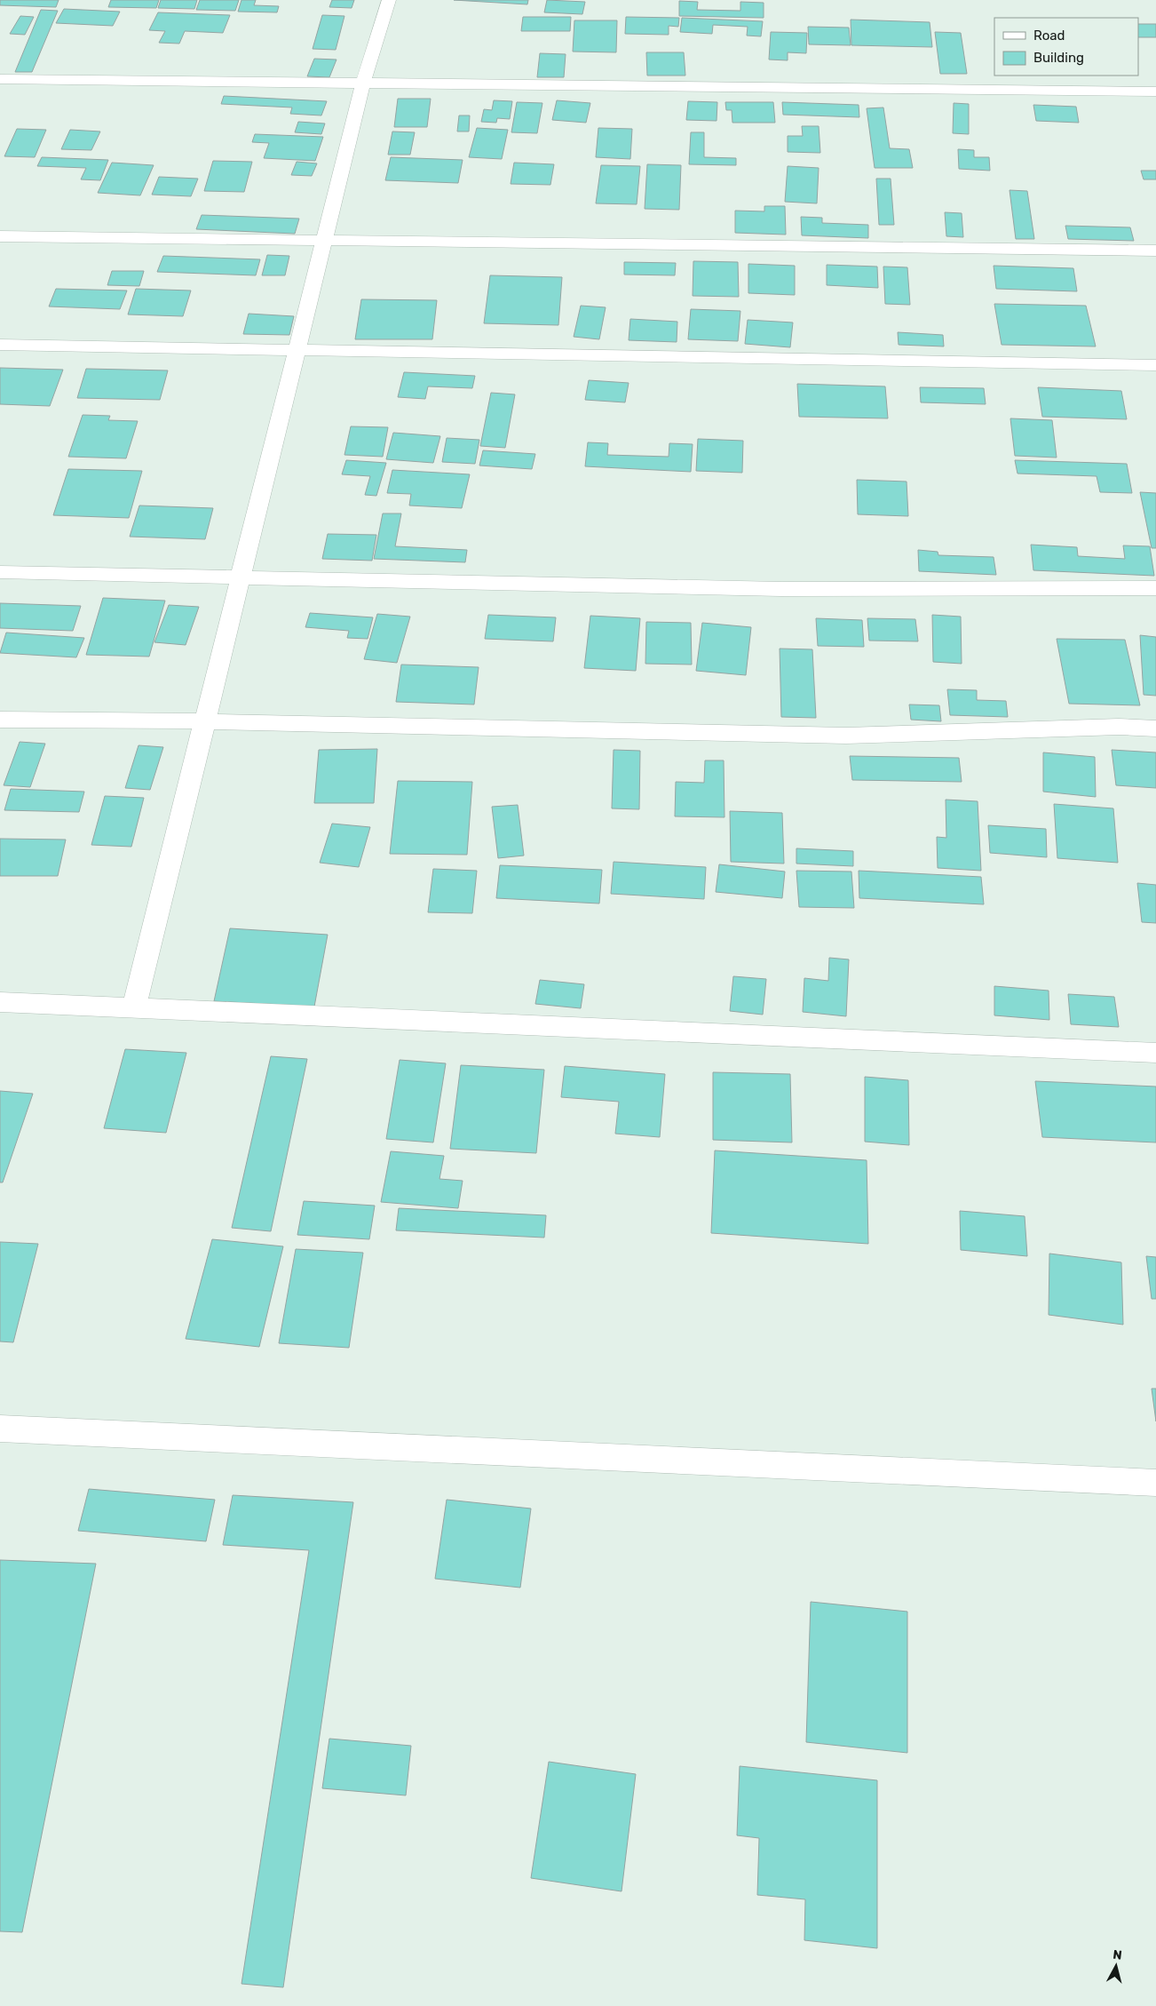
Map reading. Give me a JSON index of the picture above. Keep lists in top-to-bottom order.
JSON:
{
  "legend": ["Road", "Building"],
  "north": "top"
}
